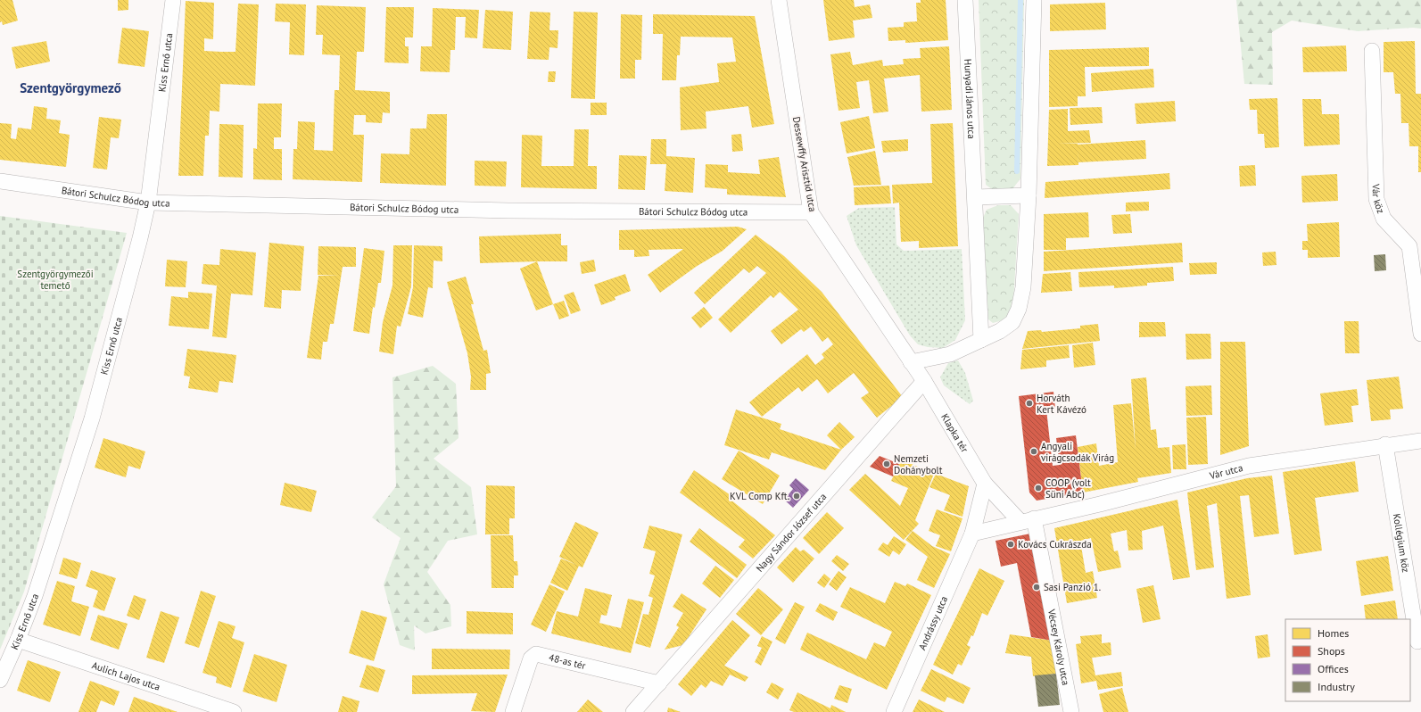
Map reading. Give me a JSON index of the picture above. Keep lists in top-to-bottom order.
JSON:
{
  "streets": {
    "street": [
      "Kiss Ernő utca",
      "Hunyadi János utca",
      "Dessewffy Arisztid utca",
      "Bátori Schulcz Bódog utca",
      "Vár köz",
      "Klapka tér",
      "Vár utca",
      "Nagy Sándor József utca",
      "Kollégium köz",
      "Andrássy utca",
      "Vécsey Károly utca",
      "48-as tér",
      "Aulich Lajos utca"
    ]
  },
  "crossings": [
    ["Kiss Ernő utca", "Bátori Schulcz Bódog utca"],
    ["Kiss Ernő utca", "Aulich Lajos utca"],
    ["Dessewffy Arisztid utca", "Bátori Schulcz Bódog utca"],
    ["Dessewffy Arisztid utca", "Klapka tér"],
    ["Dessewffy Arisztid utca", "Nagy Sándor József utca"],
    ["Klapka tér", "Vár utca"],
    ["Klapka tér", "Nagy Sándor József utca"],
    ["Klapka tér", "Vécsey Károly utca"],
    ["Vár utca", "Kollégium köz"],
    ["Vár utca", "Vécsey Károly utca"],
    ["Nagy Sándor József utca", "48-as tér"]
  ],
  "districts": ["Szentgyörgymező"],
  "parks": ["Szentgyörgymezői temető"],
  "places": [
    "Horváth Kert Kávézó",
    "Angyali virágcsodák Virág",
    "Nemzeti Dohánybolt",
    "COOP (volt Süni Abc)",
    "KVL Comp Kft.",
    "Kovács Cukrászda",
    "Sasi Panzió 1."
  ],
  "legend": [
    "Homes",
    "Shops",
    "Offices",
    "Industry"
  ]
}
